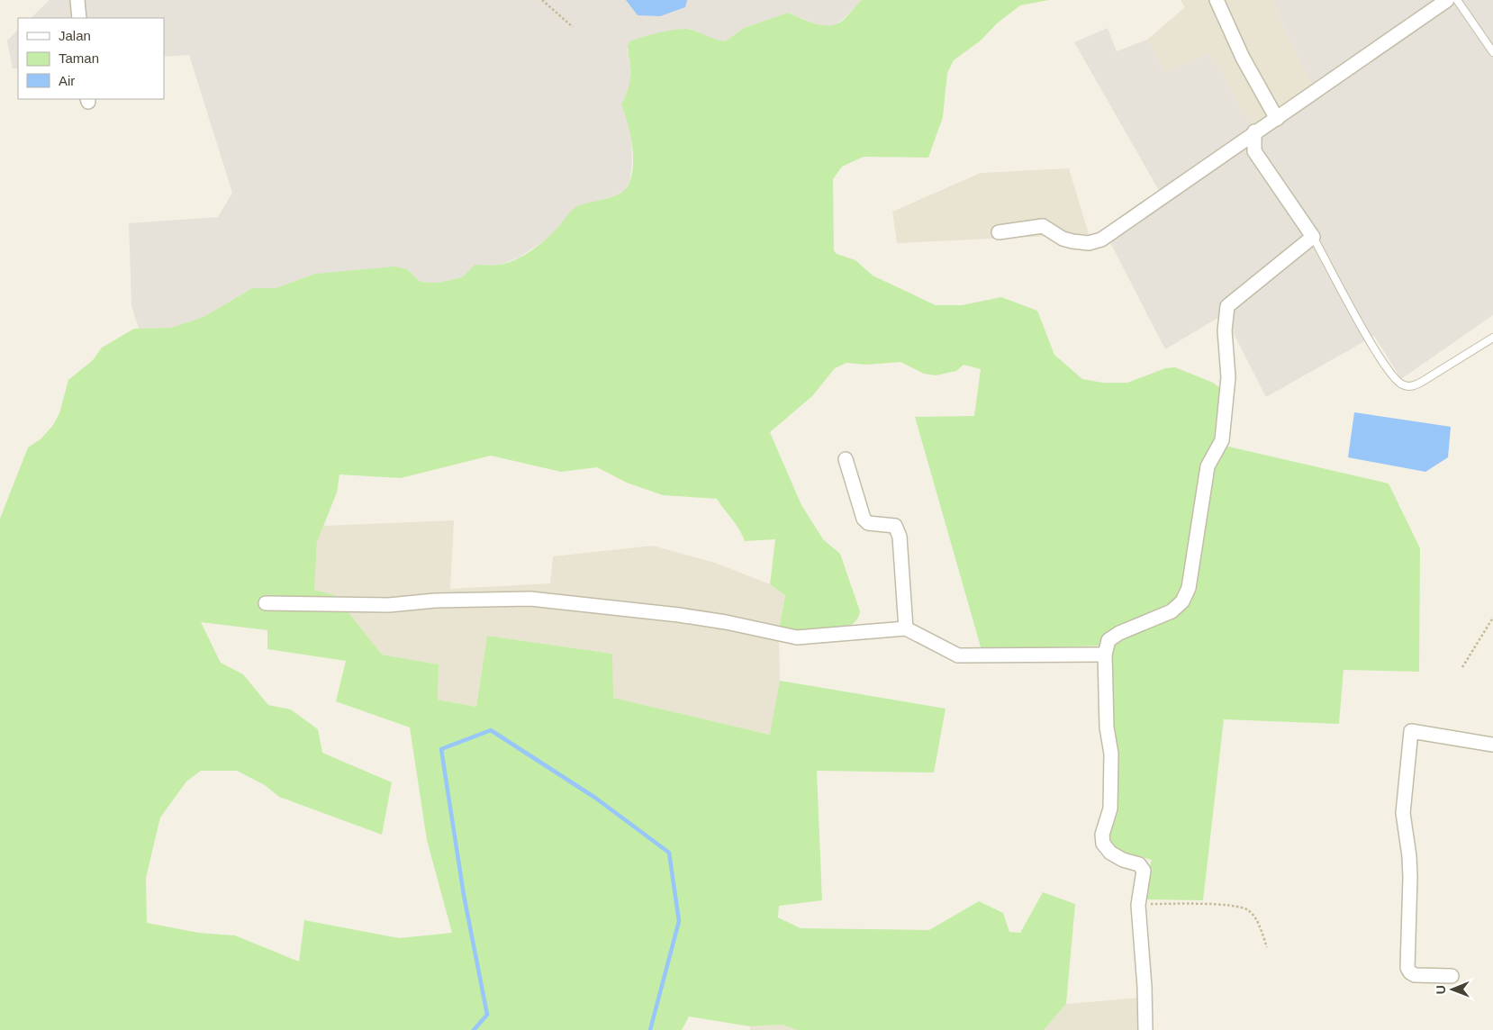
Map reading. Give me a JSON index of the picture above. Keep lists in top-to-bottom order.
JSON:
{
  "legend": ["Jalan", "Taman", "Air"],
  "north": "left"
}
